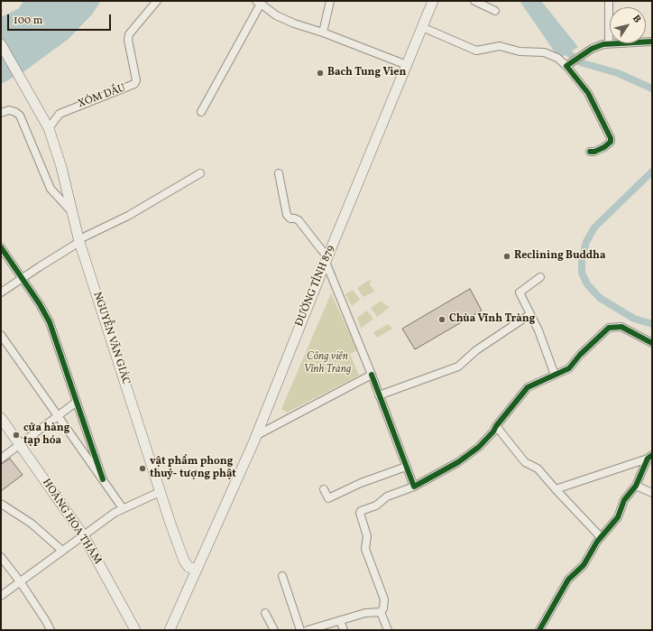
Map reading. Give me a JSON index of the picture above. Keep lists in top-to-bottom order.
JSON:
{
  "streets": {
    "main road": ["ĐƯỜNG TỈNH 879", "NGUYỄN VĂN GIÁC", "HOÀNG HOA THÁM"],
    "street": ["XÓM DẦU"]
  },
  "crossings": [
    ["XÓM DẦU", "NGUYỄN VĂN GIÁC"],
    ["ĐƯỜNG TỈNH 879", "NGUYỄN VĂN GIÁC"]
  ],
  "parks": ["Công viên Vĩnh Tràng"],
  "places": [
    "Bach Tung Vien",
    "Reclining Buddha",
    "Chùa Vĩnh Tràng",
    "cửa hàng tạp hóa",
    "vật phẩm phong thuỷ- tượng phật"
  ],
  "scale_bar": "100 m",
  "north": "top right"
}
